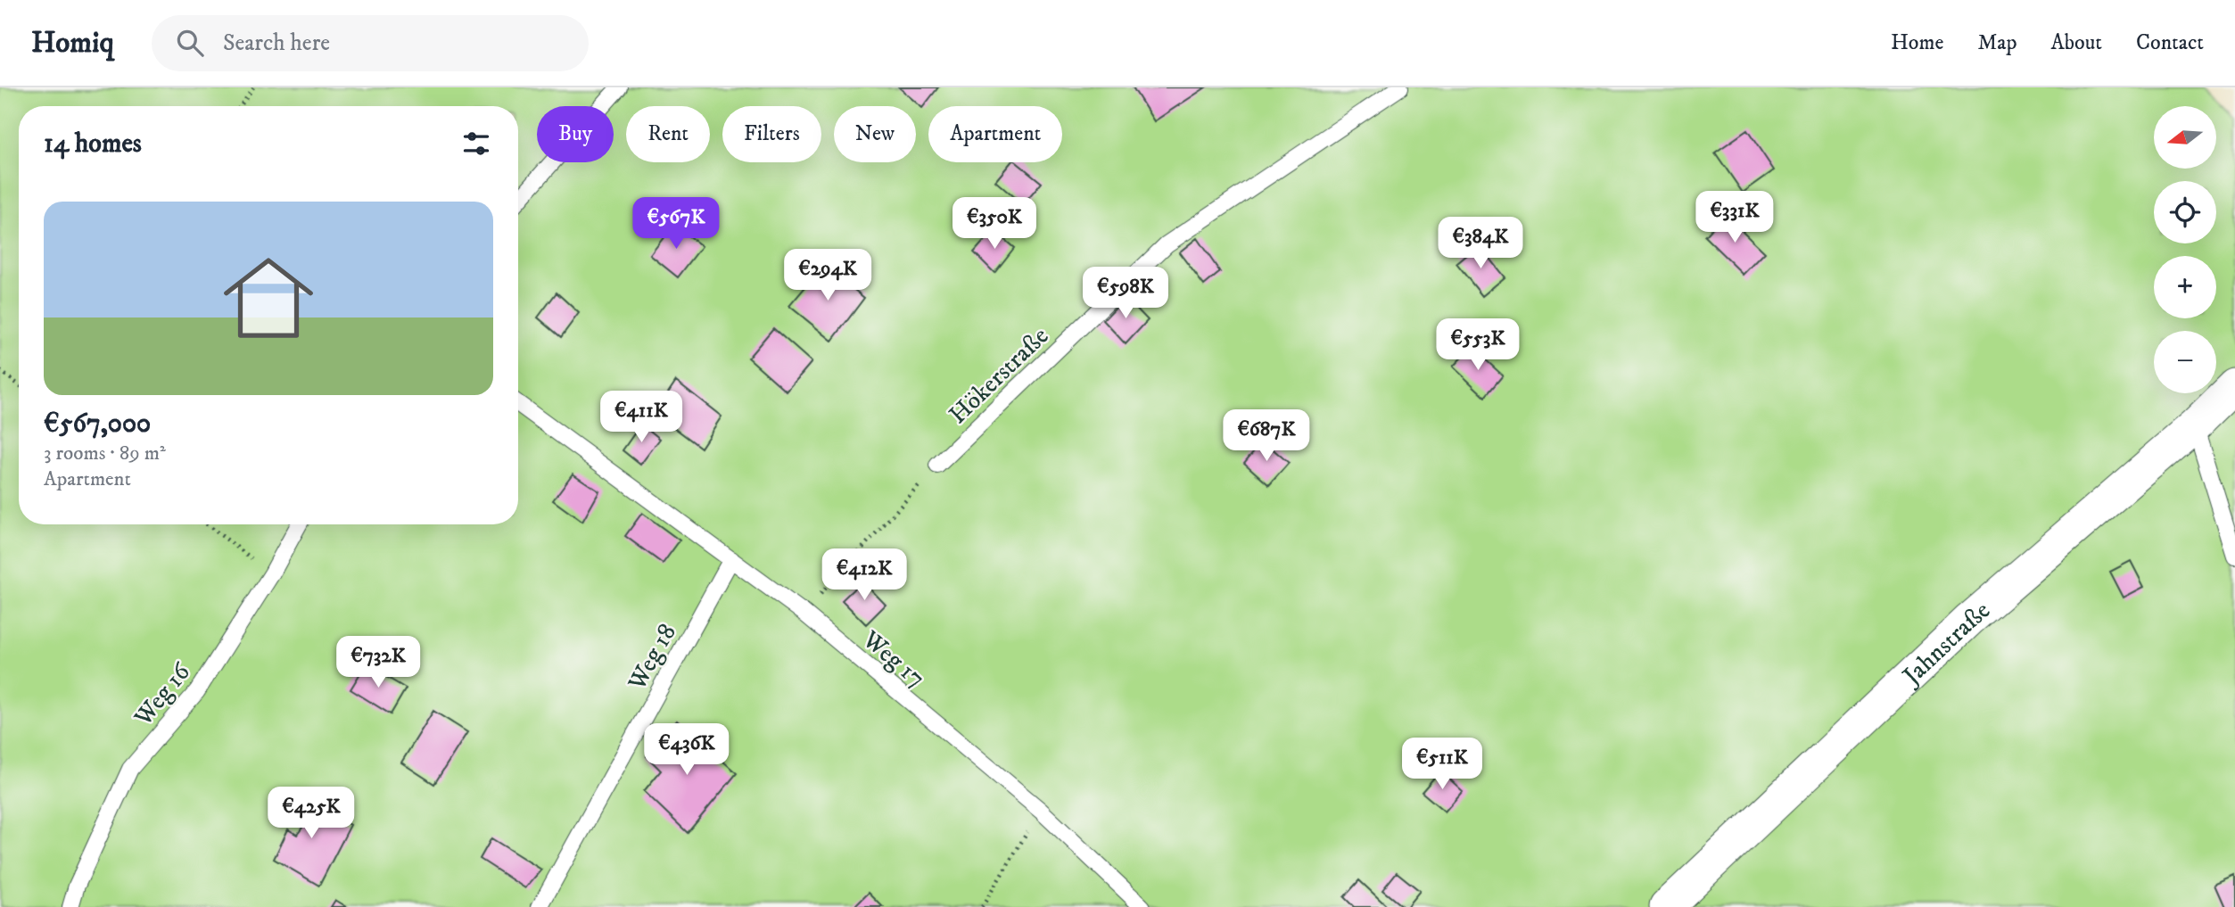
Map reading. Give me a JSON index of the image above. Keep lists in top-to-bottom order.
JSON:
{
  "streets": {
    "street": ["Jahnstraße"],
    "lane": [
      "Hökerstraße",
      "Weg 18",
      "Weg 17",
      "Weg 16"
    ]
  },
  "crossings": [
    ["Weg 18", "Weg 17"]
  ],
  "north": "left",
  "page": {
    "header": "Homiq",
    "search": "Search here",
    "nav": [
      "Home",
      "Map",
      "About",
      "Contact"
    ],
    "map_buttons": ["+", "−"],
    "chip": [
      "Buy",
      "Rent",
      "Filters",
      "New",
      "Apartment"
    ],
    "heading": "14 homes",
    "list": [
      {
        "name": "€567,000",
        "note": "3 rooms · 89 m² · Apartment"
      }
    ],
    "price": [
      "€331K",
      "€567K",
      "€350K",
      "€384K",
      "€294K",
      "€598K",
      "€553K",
      "€411K",
      "€687K",
      "€412K",
      "€732K",
      "€436K",
      "€511K",
      "€425K"
    ]
  }
}
